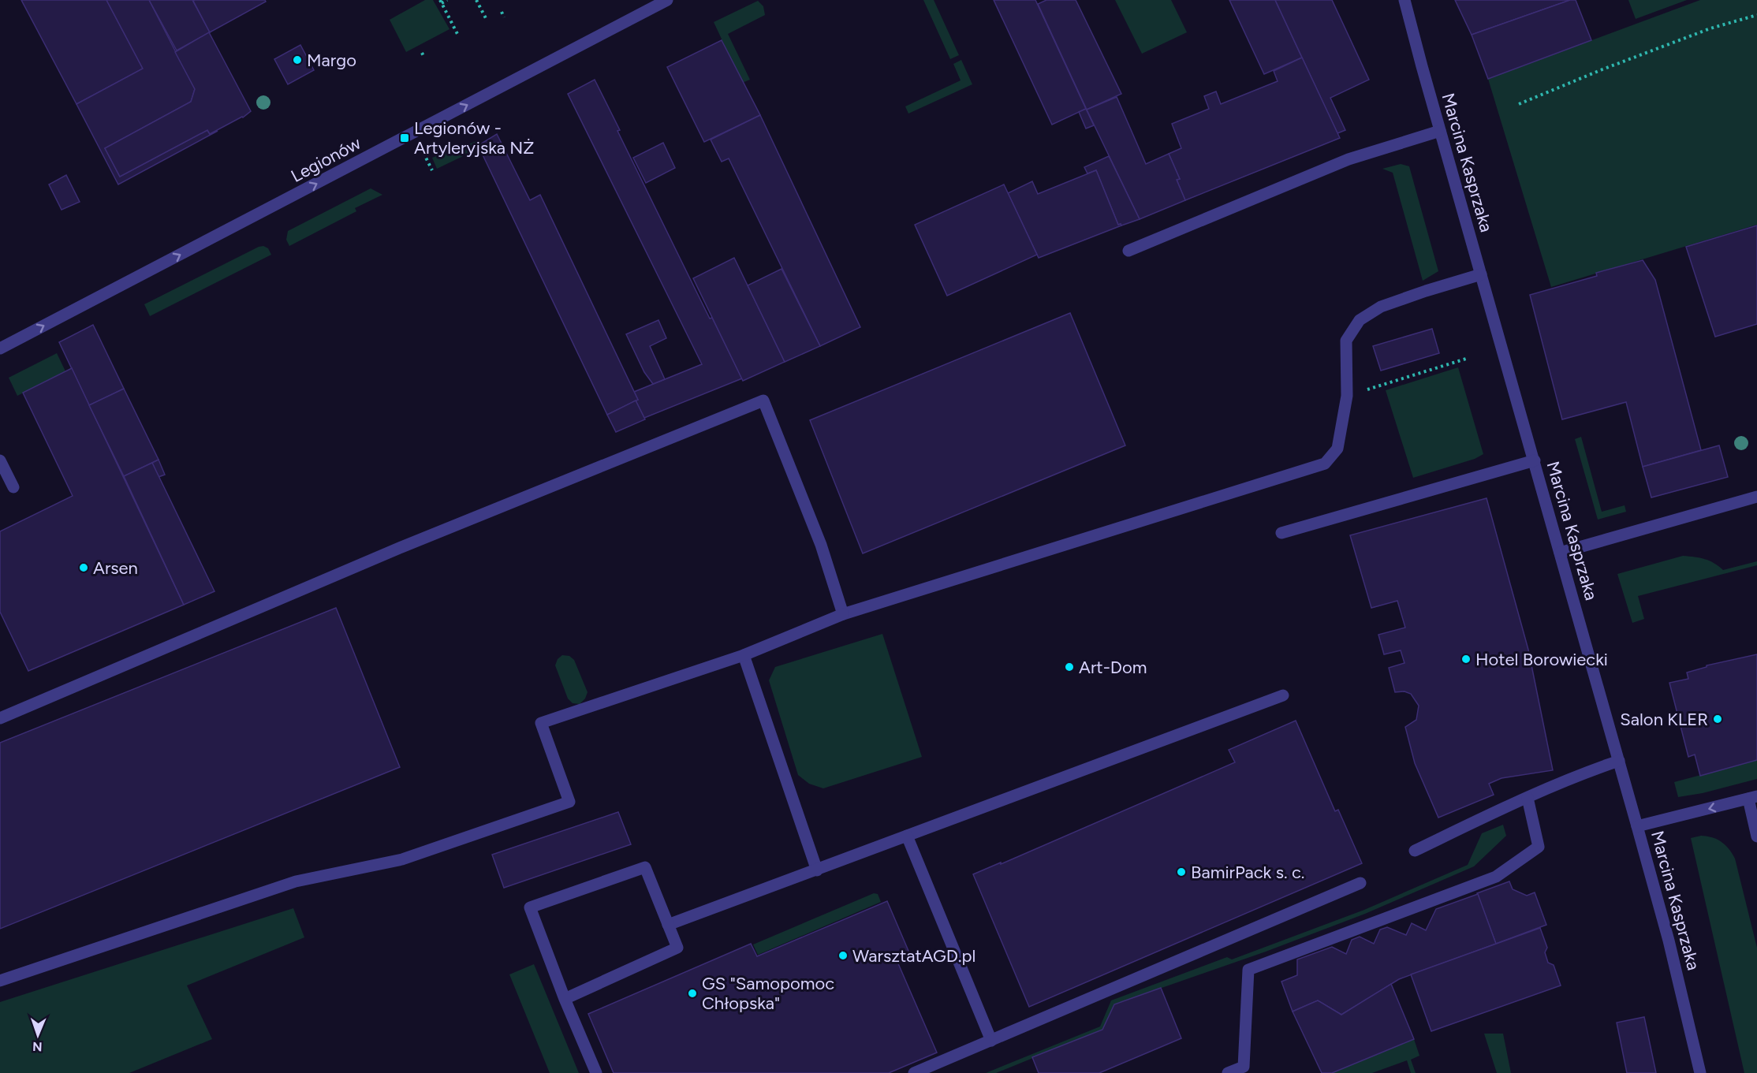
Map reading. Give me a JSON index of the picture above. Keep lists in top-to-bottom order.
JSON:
{
  "streets": {
    "street": ["Legionów", "Marcina Kasprzaka"]
  },
  "one_way": ["Legionów"],
  "places": {
    "other": [
      "Margo",
      "Arsen",
      "Hotel Borowiecki",
      "Art-Dom",
      "Salon KLER",
      "BamirPack s. c.",
      "WarsztatAGD.pl",
      "GS \"Samopomoc Chłopska\""
    ],
    "transit": ["Legionów - Artyleryjska NŻ"]
  },
  "north": "bottom"
}
